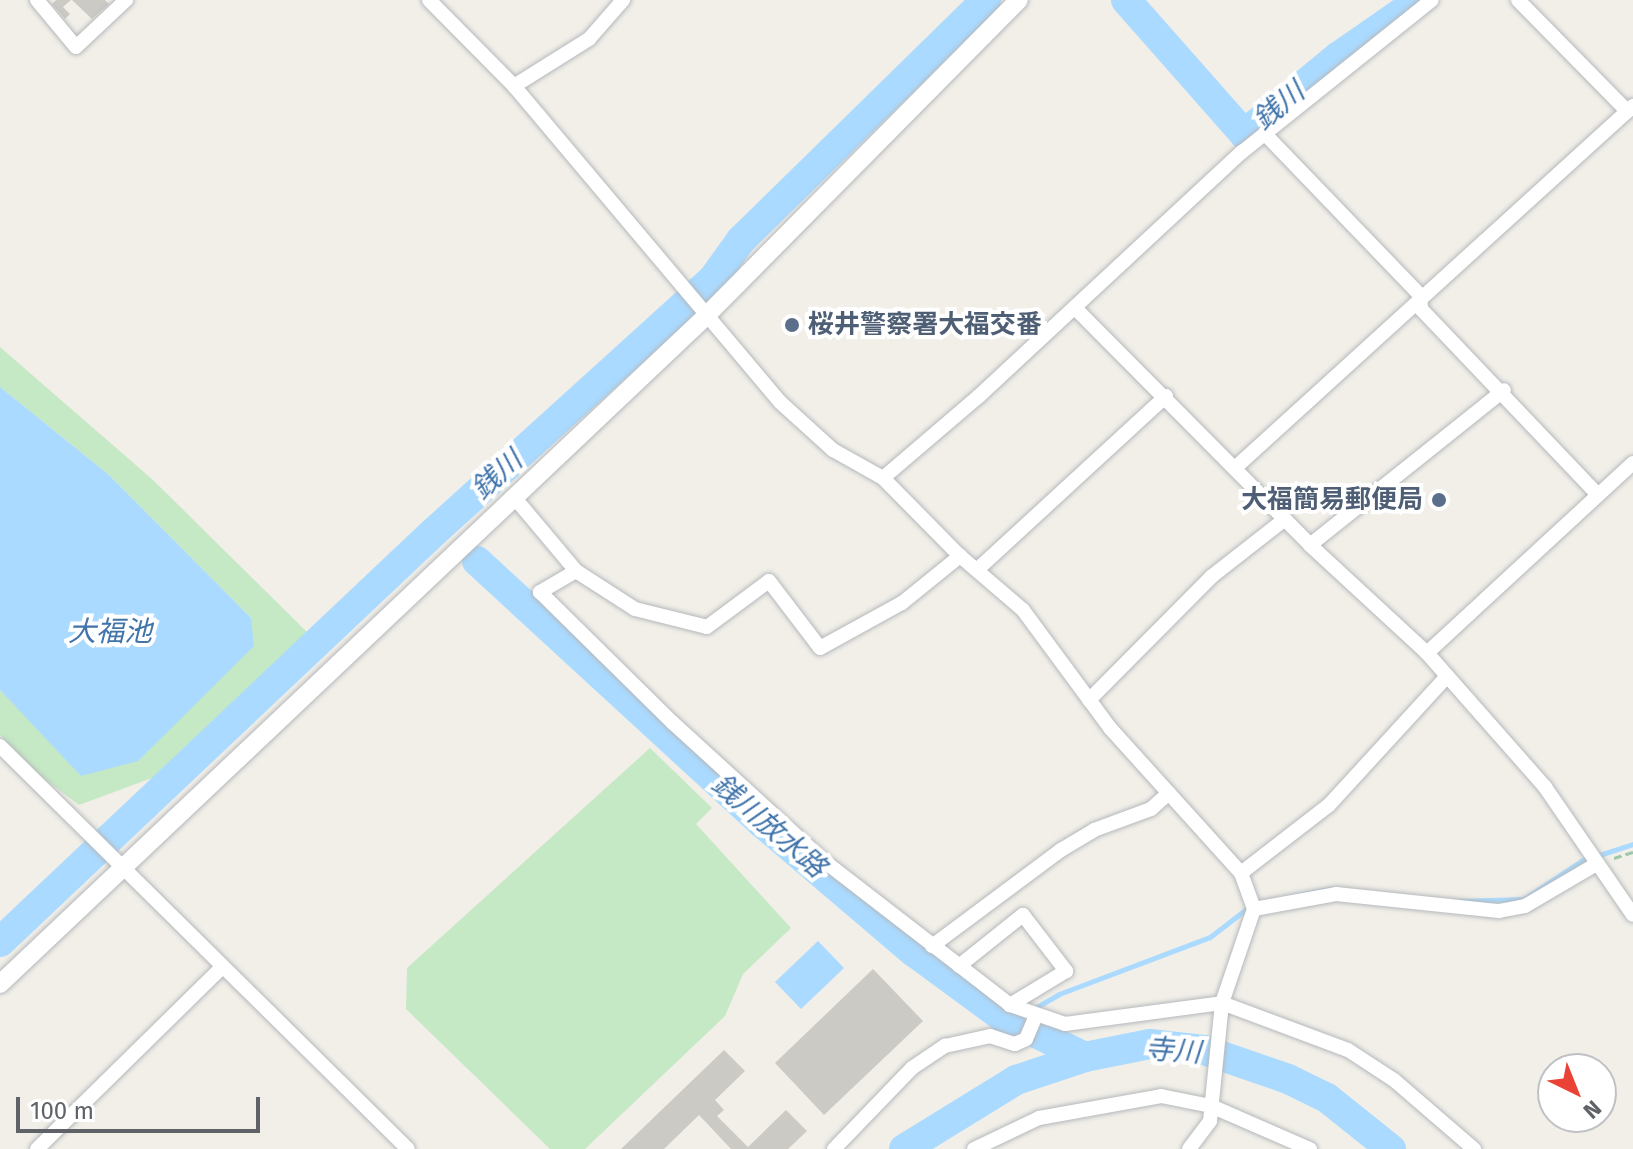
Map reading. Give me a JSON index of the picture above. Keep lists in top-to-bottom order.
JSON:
{
  "water": [
    "銭川",
    "大福池",
    "銭川放水路",
    "寺川"
  ],
  "places": ["桜井警察署大福交番", "大福簡易郵便局"],
  "scale_bar": "100 m",
  "north": "bottom right"
}
